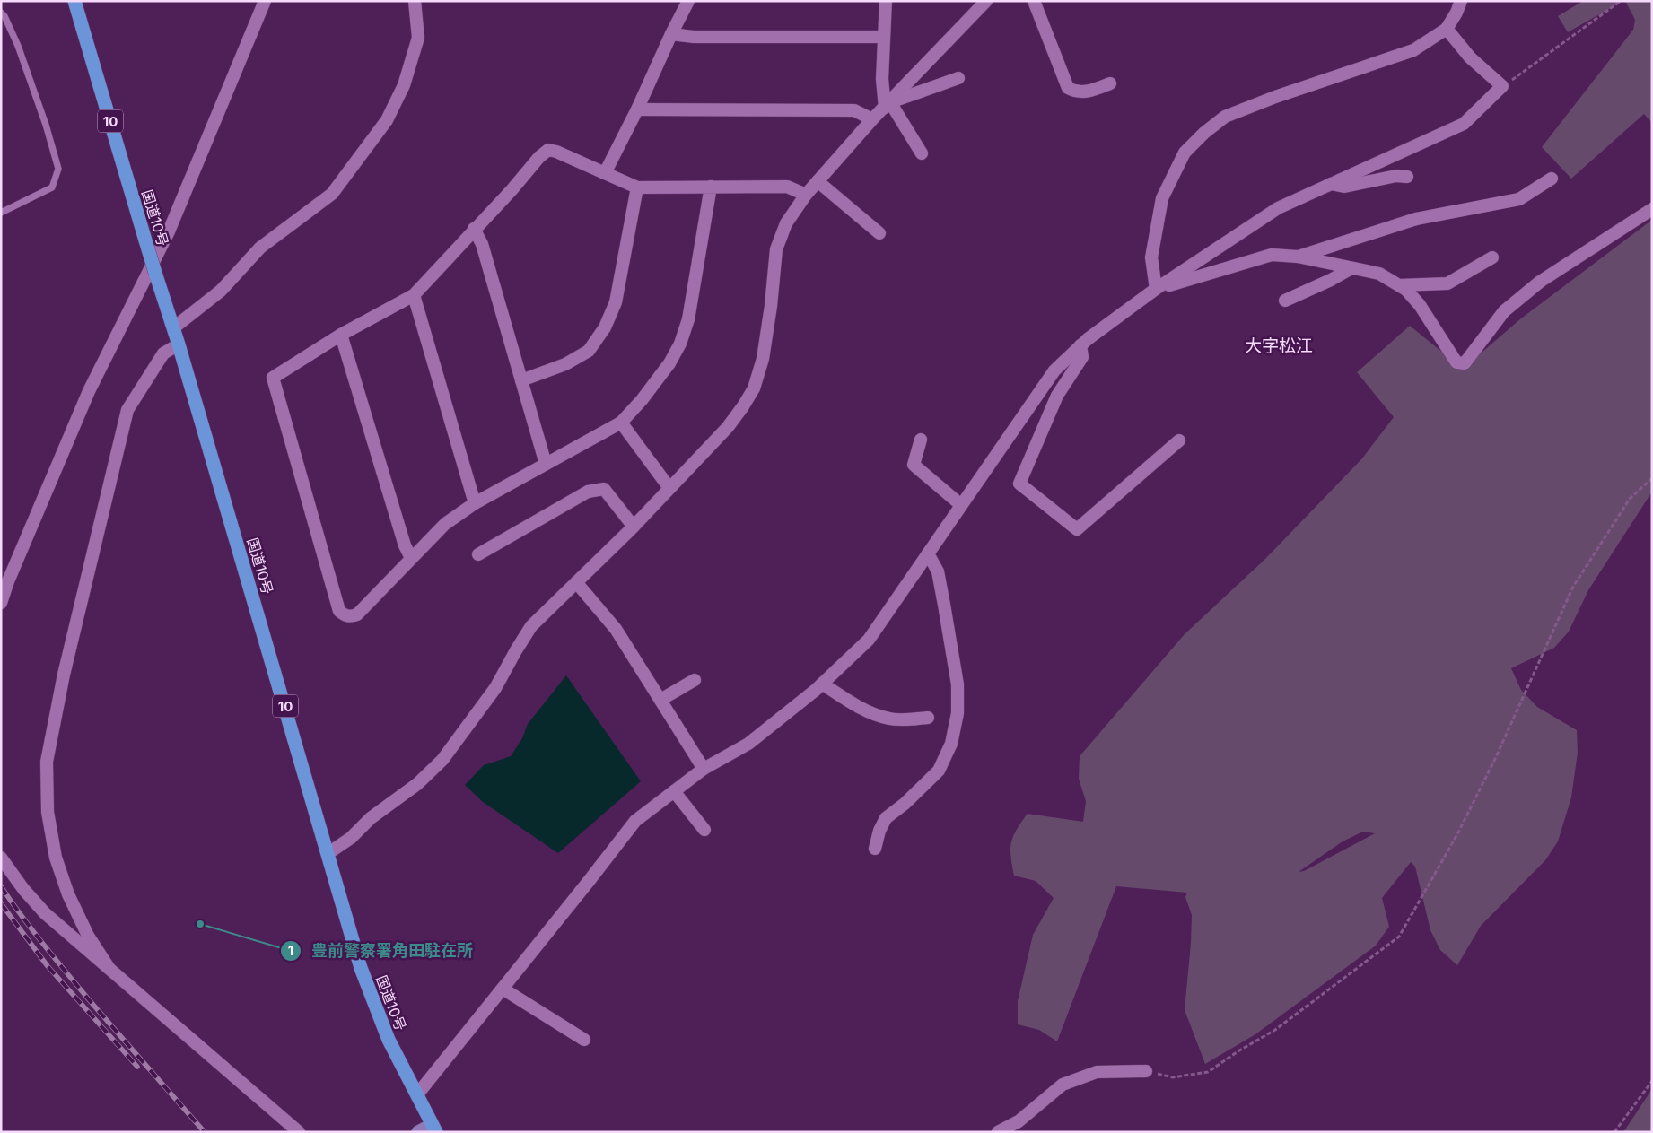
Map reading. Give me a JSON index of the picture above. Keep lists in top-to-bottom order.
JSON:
{
  "streets": {
    "highway": ["10", "国道10号"]
  },
  "districts": ["大字松江"],
  "places": ["豊前警察署角田駐在所"]
}
